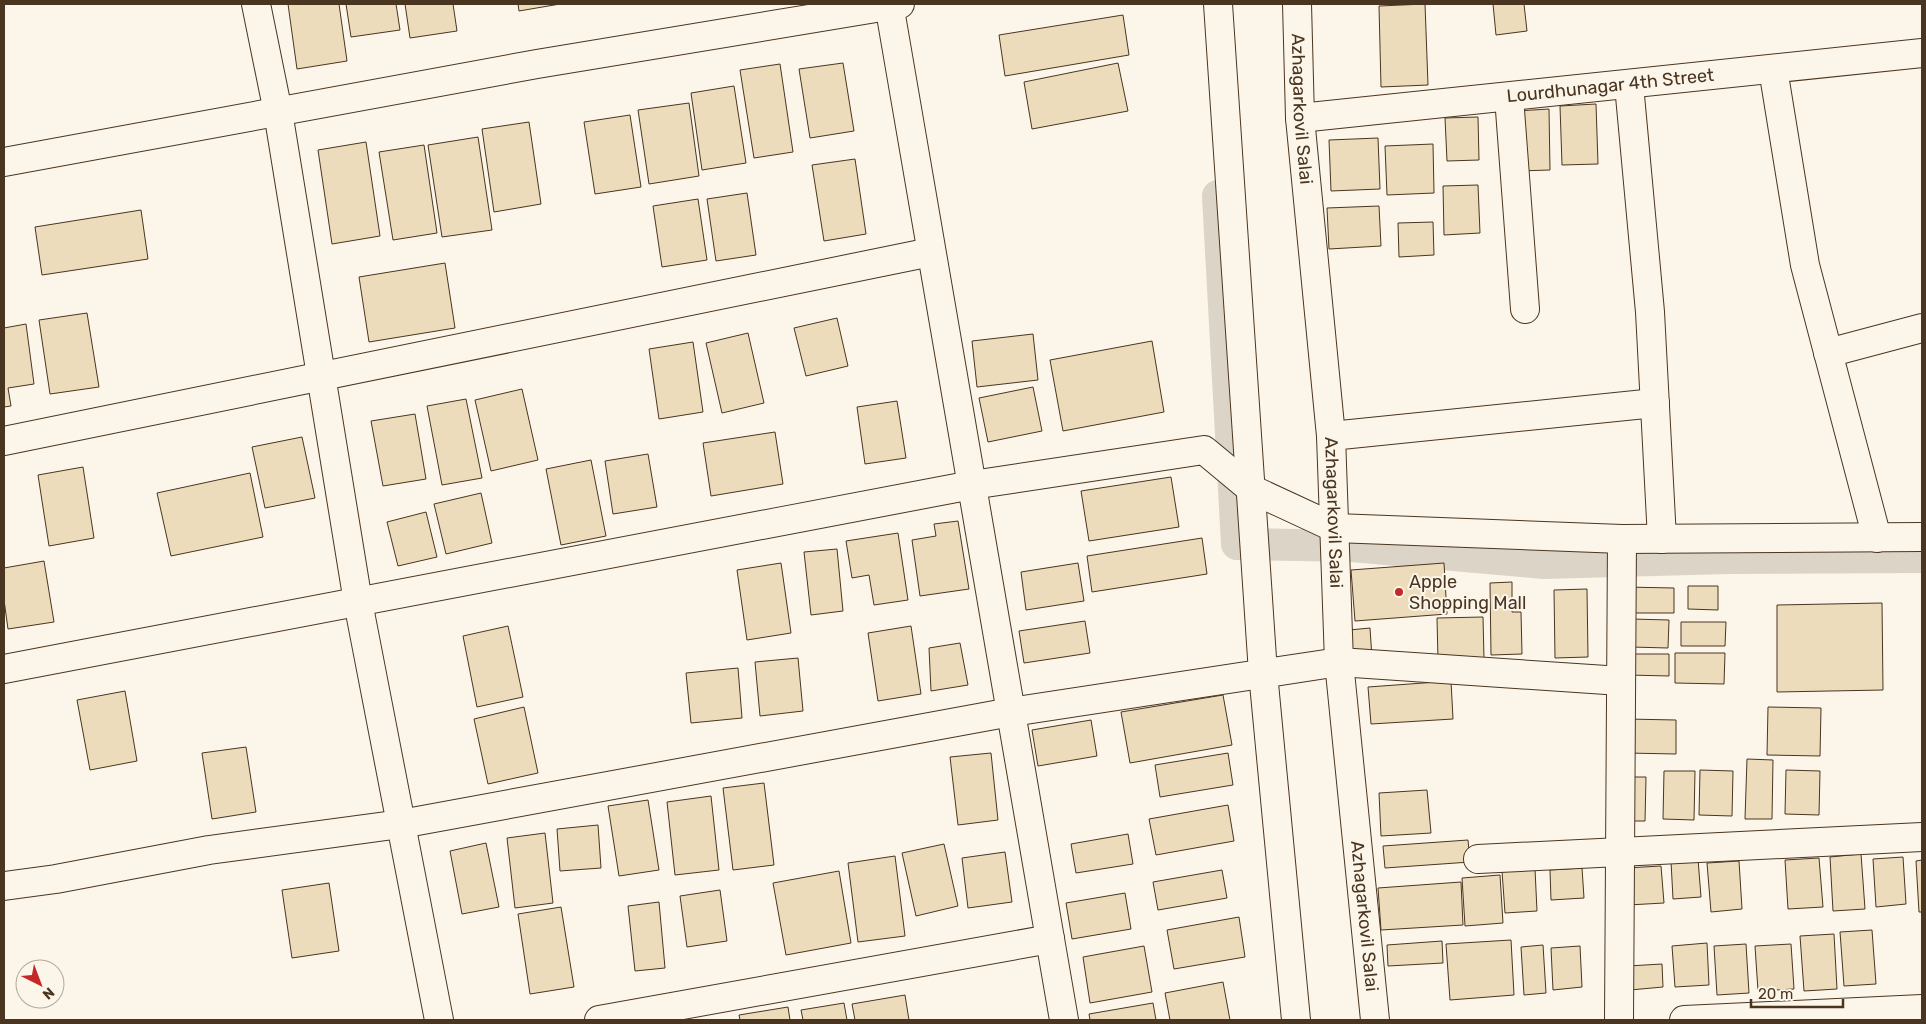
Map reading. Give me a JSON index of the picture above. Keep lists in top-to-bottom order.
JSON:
{
  "streets": {
    "street": ["Lourdhunagar 4th Street", "Azhagarkovil Salai"]
  },
  "crossings": [
    ["Lourdhunagar 4th Street", "Azhagarkovil Salai"]
  ],
  "places": ["Apple Shopping Mall"],
  "scale_bar": "20 m",
  "north": "bottom right"
}
